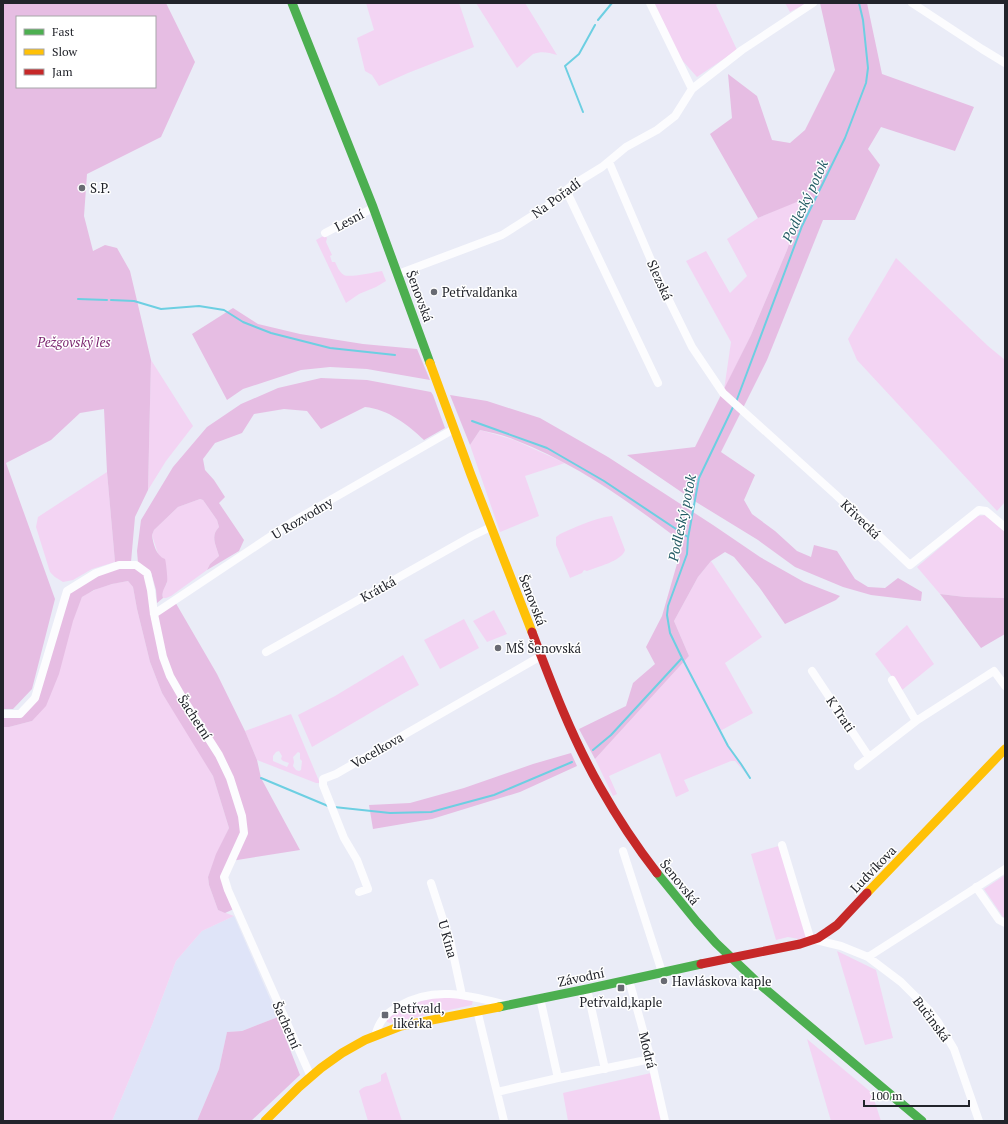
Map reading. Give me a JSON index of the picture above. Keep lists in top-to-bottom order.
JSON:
{
  "streets": {
    "main road": ["Šenovská", "Ludvíkova", "Závodní"],
    "street": [
      "Na Pořadí",
      "Lesní",
      "Slezská",
      "U Rozvodny",
      "Křivecká",
      "Krátká",
      "K Trati",
      "Šachetní",
      "Vocelkova",
      "U Kina",
      "Bučinská",
      "Modrá"
    ]
  },
  "crossings": [
    ["Na Pořadí", "Slezská"],
    ["Na Pořadí", "Šenovská"],
    ["Lesní", "Šenovská"],
    ["Slezská", "Křivecká"],
    ["Šenovská", "U Rozvodny"],
    ["Šenovská", "Krátká"],
    ["Šenovská", "Vocelkova"],
    ["Šenovská", "Ludvíkova"],
    ["Šenovská", "Závodní"],
    ["U Rozvodny", "Šachetní"],
    ["Šachetní", "Závodní"],
    ["Ludvíkova", "Závodní"],
    ["Ludvíkova", "Bučinská"],
    ["U Kina", "Závodní"],
    ["Závodní", "Modrá"]
  ],
  "water": ["Podleský potok"],
  "parks": ["Pežgovský les"],
  "places": {
    "other": [
      "S.P.",
      "Petřvalďanka",
      "MŠ Šenovská",
      "Havláskova kaple"
    ],
    "transit": ["Petřvald,kaple", "Petřvald, likérka"]
  },
  "legend": ["Fast", "Slow", "Jam"],
  "scale_bar": "100 m"
}
